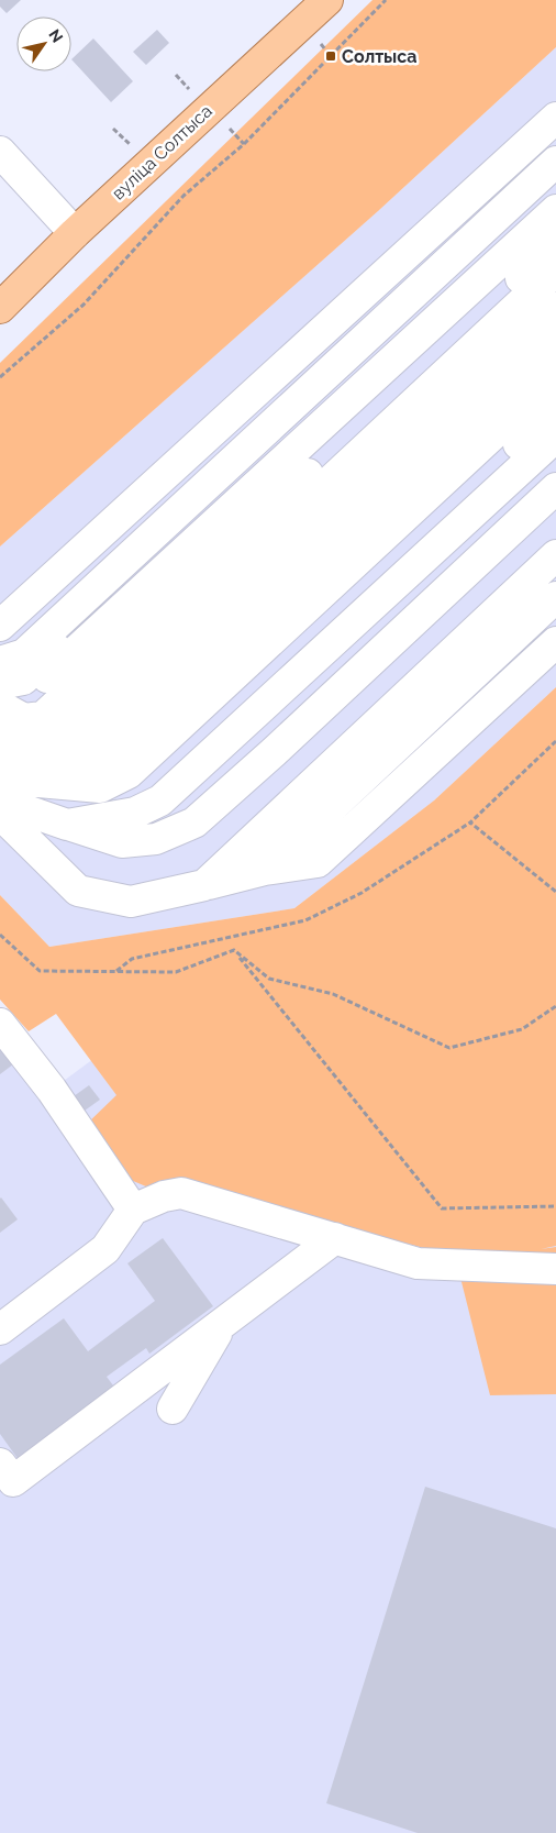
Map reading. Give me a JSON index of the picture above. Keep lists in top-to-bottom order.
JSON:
{
  "streets": {
    "main road": ["вуліца Солтыса"]
  },
  "places": {
    "transit": ["Солтыса"]
  },
  "north": "top right"
}
